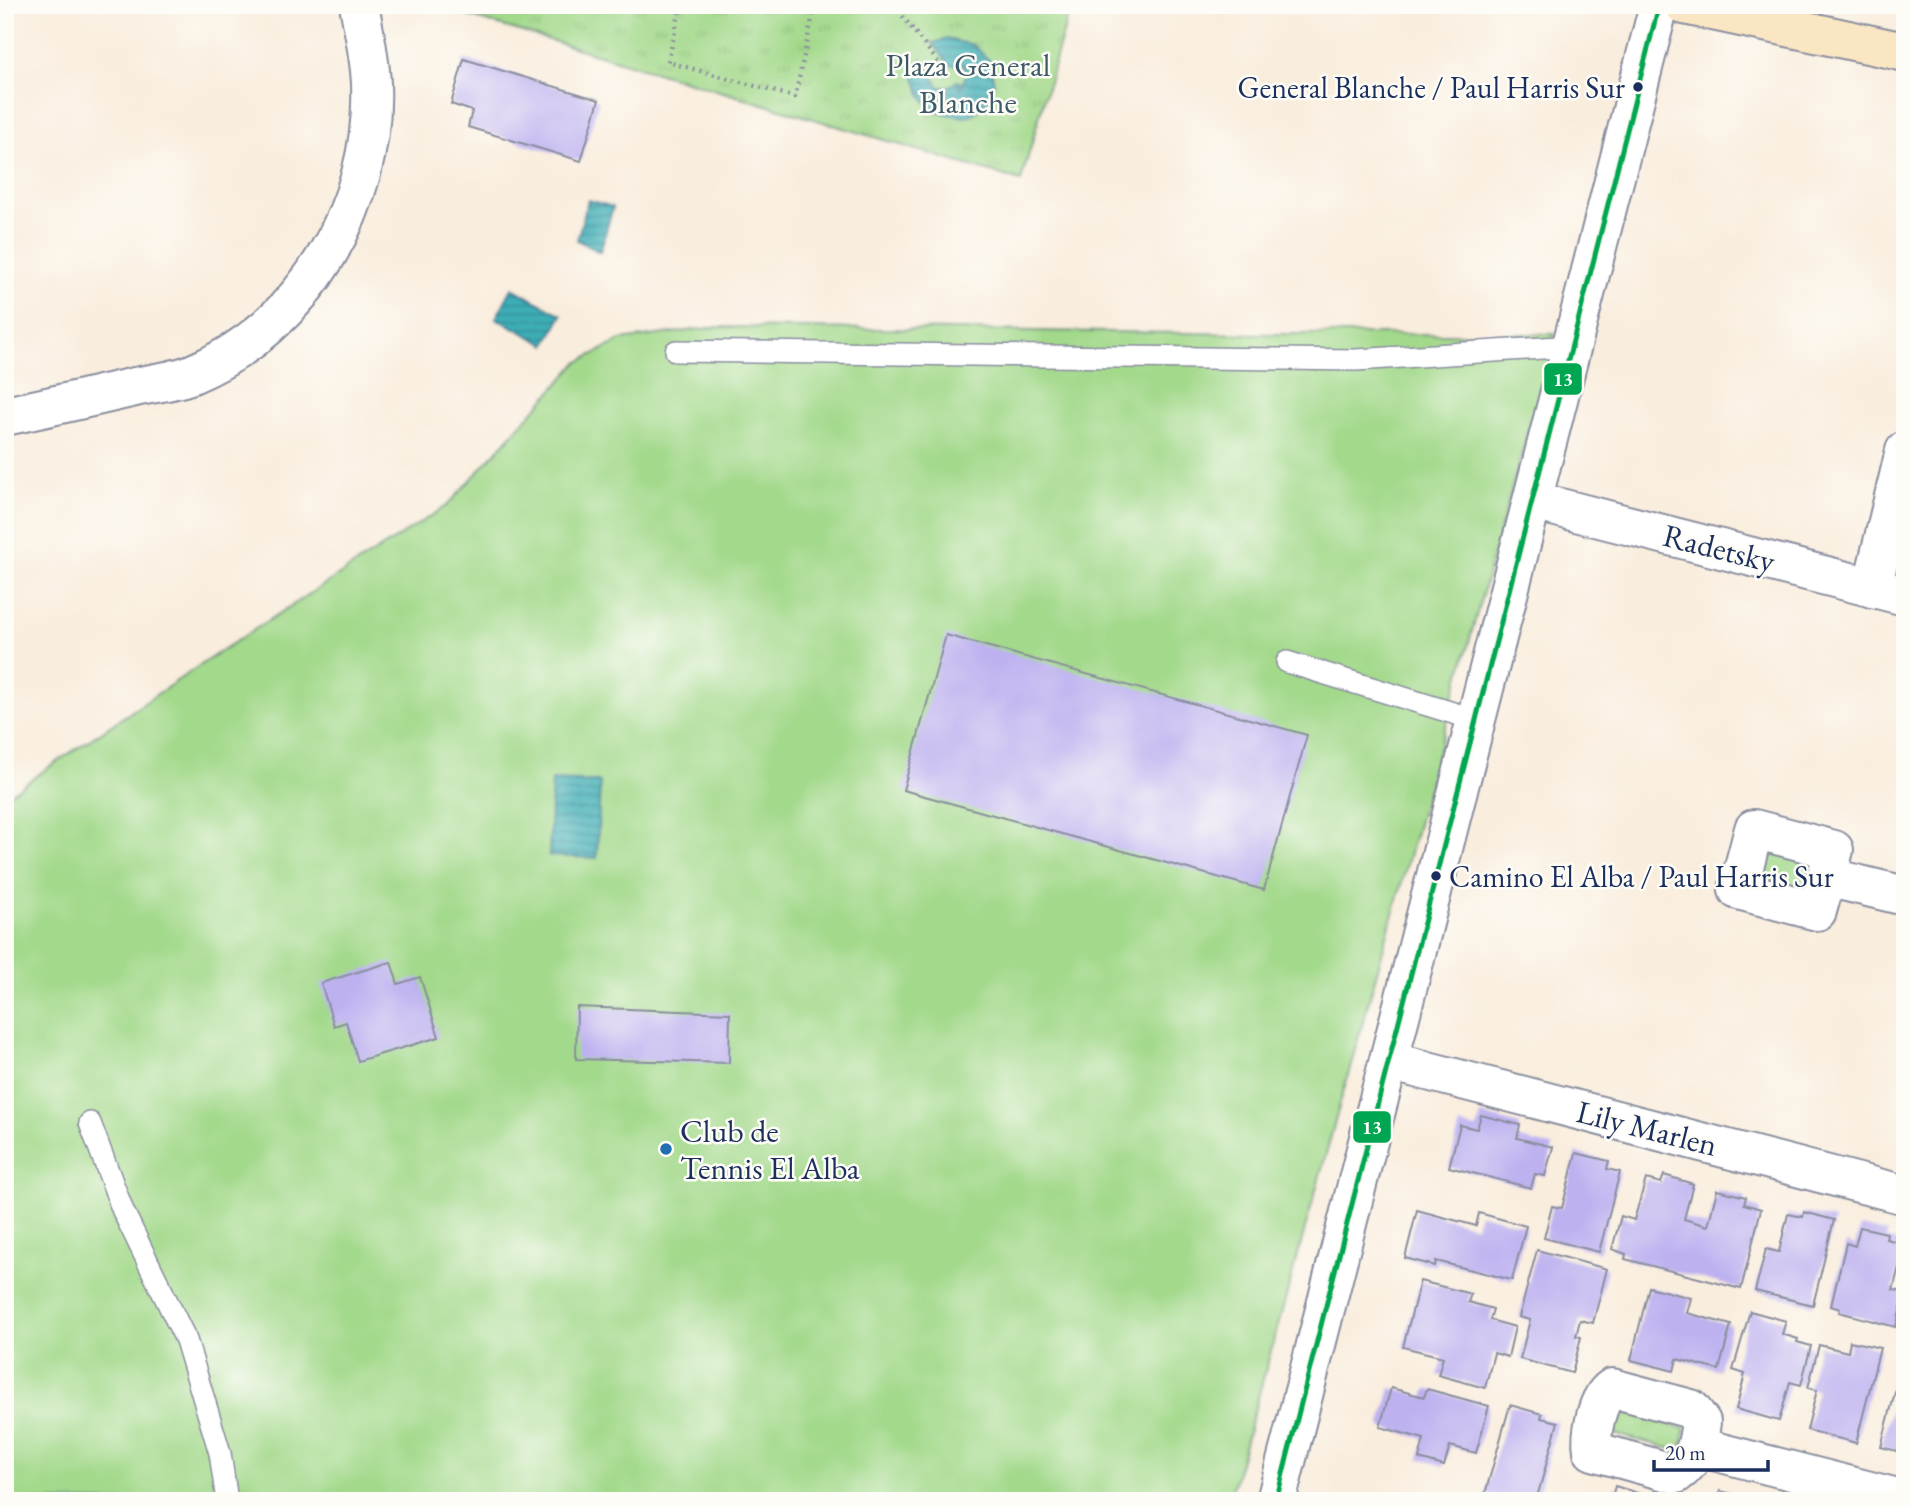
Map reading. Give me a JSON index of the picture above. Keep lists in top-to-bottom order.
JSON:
{
  "streets": {
    "street": ["Radetsky", "Lily Marlen"]
  },
  "parks": ["Plaza General Blanche"],
  "places": ["General Blanche / Paul Harris Sur", "Camino El Alba / Paul Harris Sur", "Club de Tennis El Alba"],
  "lines": ["transit line 13"],
  "scale_bar": "20 m"
}
